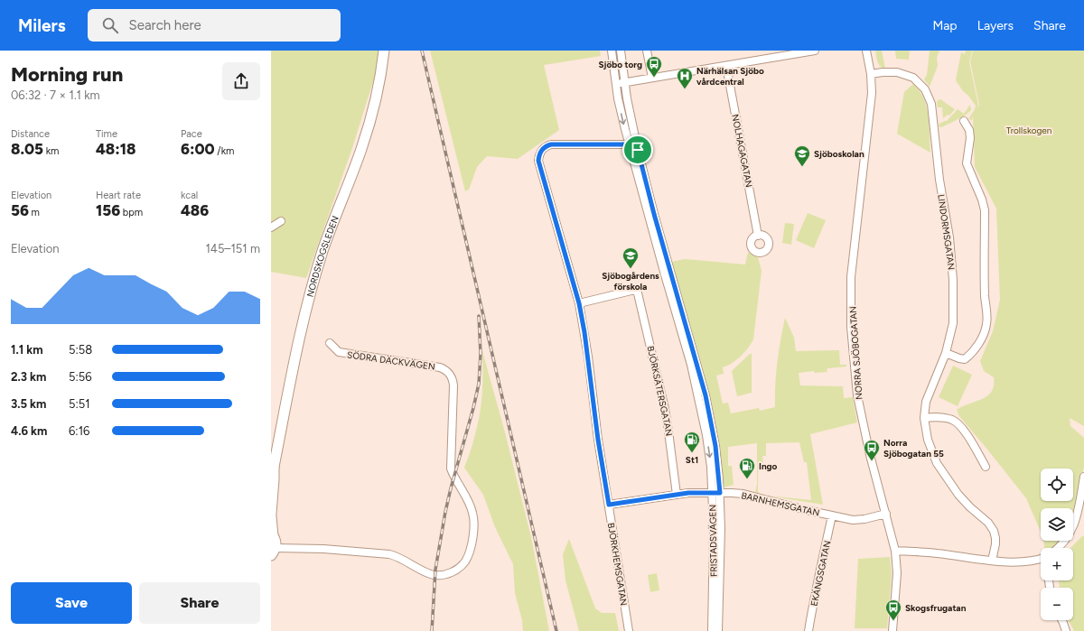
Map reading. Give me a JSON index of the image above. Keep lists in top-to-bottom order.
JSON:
{
  "streets": {
    "main road": ["NORDSKOGSLEDEN"],
    "street": [
      "NOLHAGAGATAN",
      "LINDORMSGATAN",
      "NORRA SJÖBOGATAN",
      "SÖDRA DÄCKVÄGEN",
      "BJÖRKSÄTERSGATAN",
      "BARNHEMSGATAN",
      "FRISTADSVÄGEN",
      "BJÖRKHEMSGATAN",
      "EKÄNGSGATAN"
    ]
  },
  "crossings": [
    ["LINDORMSGATAN", "NORRA SJÖBOGATAN"],
    ["NORDSKOGSLEDEN", "SÖDRA DÄCKVÄGEN"],
    ["NORRA SJÖBOGATAN", "BARNHEMSGATAN"],
    ["BJÖRKSÄTERSGATAN", "BARNHEMSGATAN"],
    ["BJÖRKSÄTERSGATAN", "BJÖRKHEMSGATAN"],
    ["BARNHEMSGATAN", "FRISTADSVÄGEN"],
    ["BARNHEMSGATAN", "BJÖRKHEMSGATAN"],
    ["BARNHEMSGATAN", "EKÄNGSGATAN"],
    ["FRISTADSVÄGEN", "BJÖRKHEMSGATAN"]
  ],
  "parks": ["Trollskogen"],
  "places": {
    "bus stop": ["Sjöbo torg", "Norra Sjöbogatan 55", "Skogsfrugatan"],
    "hospital": ["Närhälsan Sjöbo vårdcentral"],
    "school or university": ["Sjöboskolan", "Sjöbogårdens förskola"],
    "fuel station": ["St1", "Ingo"]
  },
  "page": {
    "header": "Milers",
    "search": "Search here",
    "nav": ["Map", "Layers", "Share"],
    "heading": ["Morning run", "06:32 · 7 × 1.1 km"],
    "stats": [
      ["Distance", "8.05 km"],
      ["Time", "48:18"],
      ["Pace", "6:00 /km"],
      ["Elevation", "56 m"],
      ["Heart rate", "156 bpm"],
      ["kcal", "486"]
    ],
    "chart": ["Elevation", "145–151 m"],
    "list": [
      {
        "name": "1.1 km",
        "note": "5:58"
      },
      {
        "name": "2.3 km",
        "note": "5:56"
      },
      {
        "name": "3.5 km",
        "note": "5:51"
      },
      {
        "name": "4.6 km",
        "note": "6:16"
      }
    ],
    "map_buttons": ["+", "−"],
    "buttons": ["Save", "Share"]
  }
}
